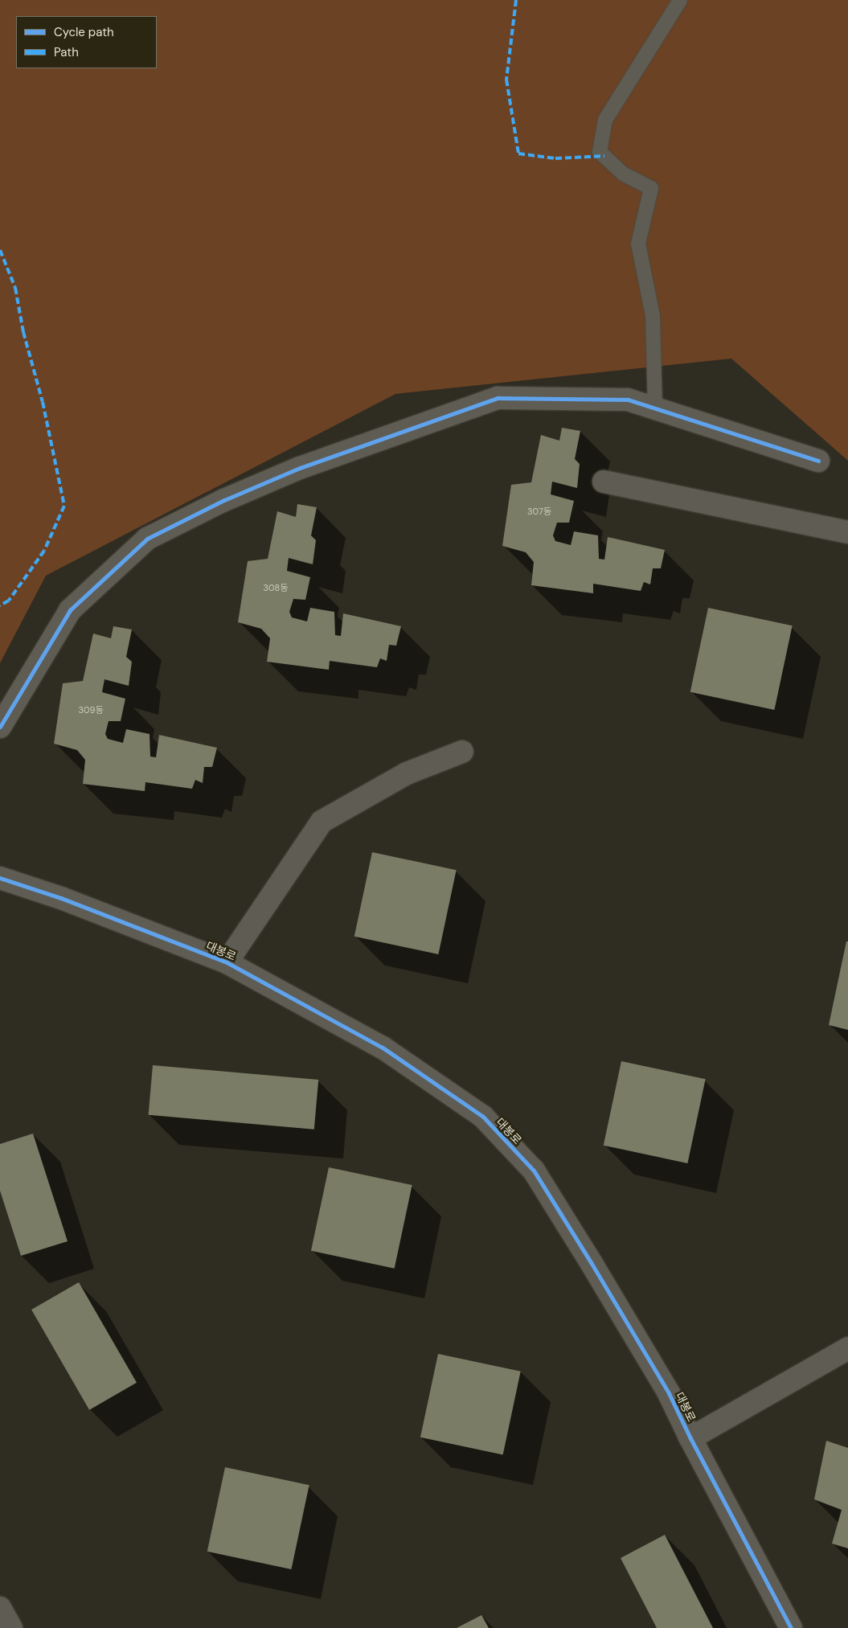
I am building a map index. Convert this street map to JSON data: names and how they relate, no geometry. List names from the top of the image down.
{
  "streets": {
    "street": ["대봉로"]
  },
  "house_numbers": ["307동", "308동", "309동"],
  "legend": ["Cycle path", "Path"]
}
